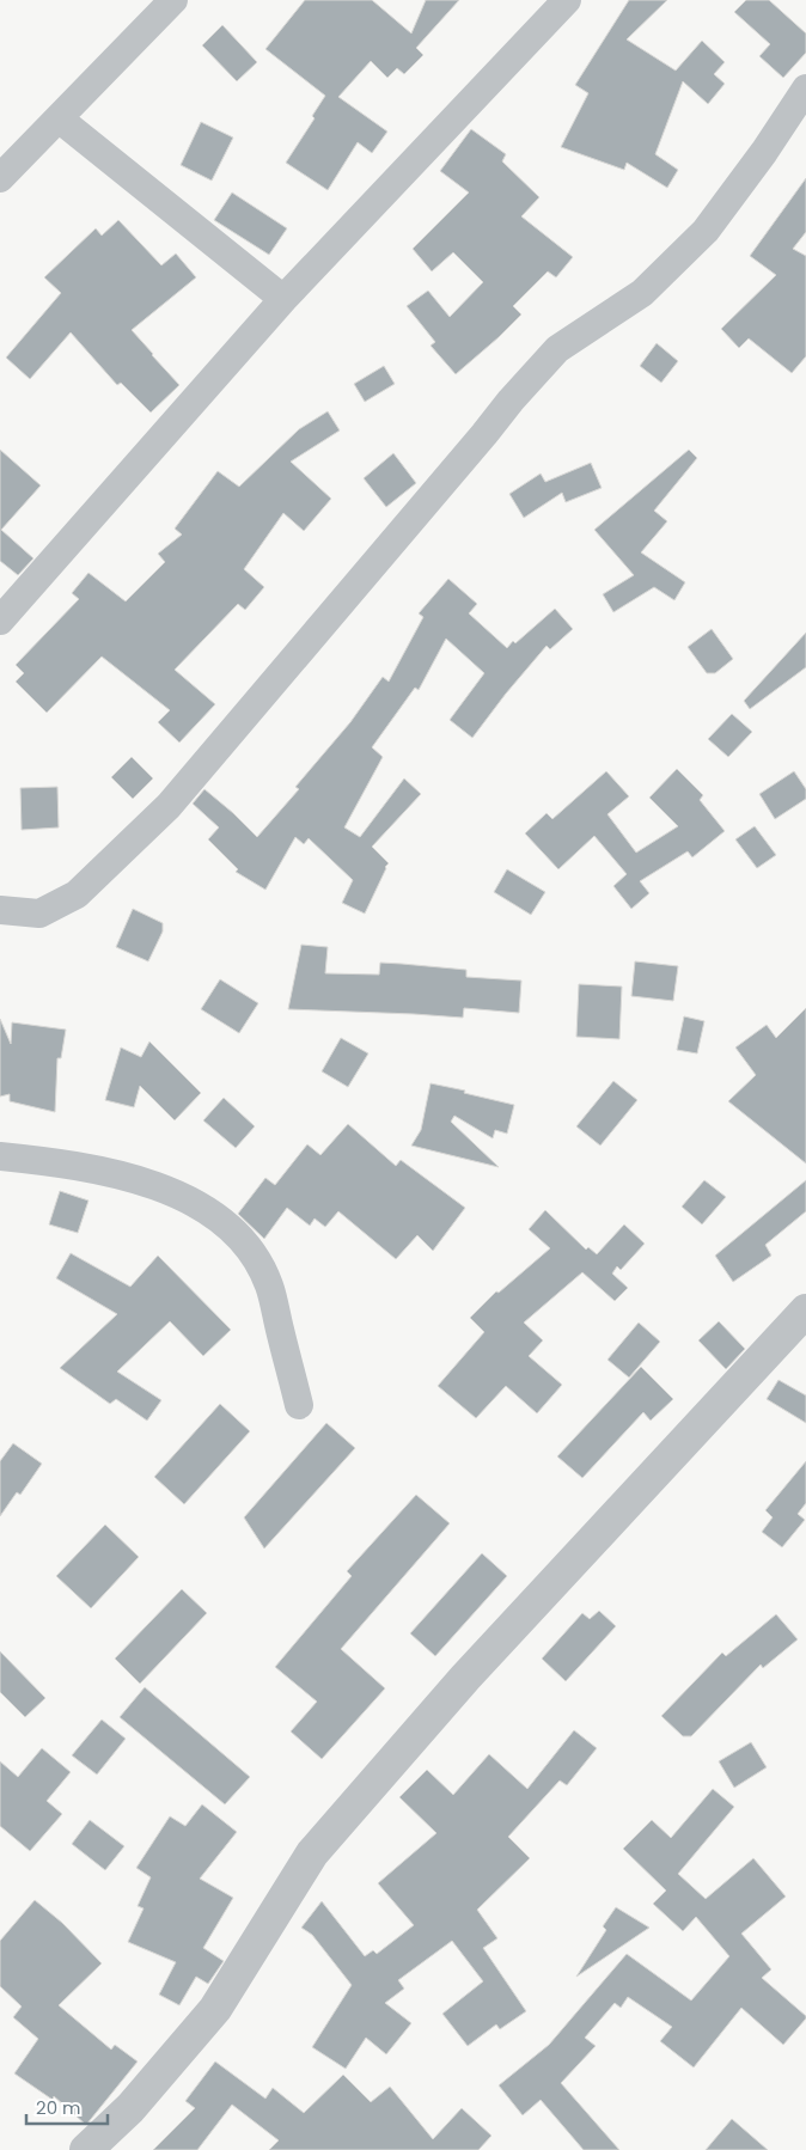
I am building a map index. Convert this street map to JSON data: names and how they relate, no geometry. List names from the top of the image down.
{
  "scale_bar": "20 m"
}
